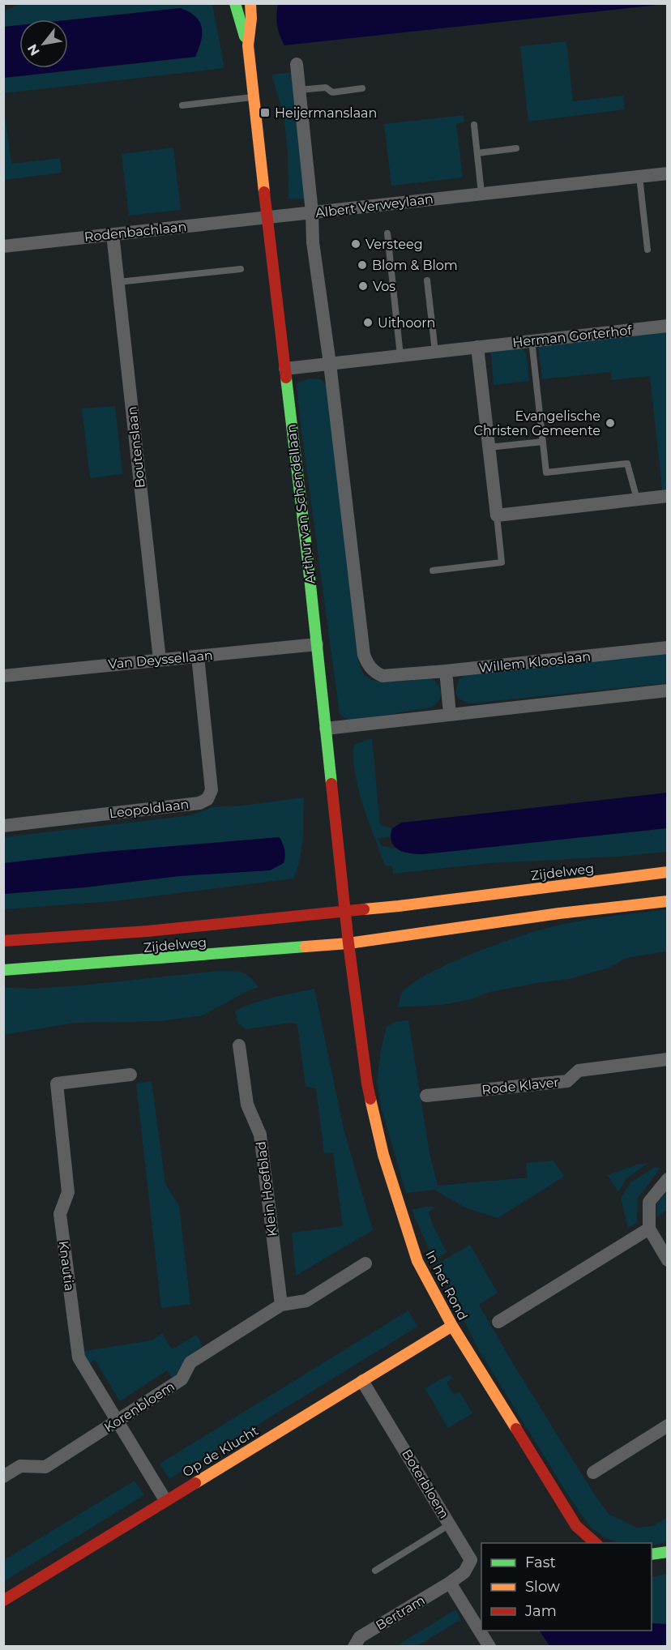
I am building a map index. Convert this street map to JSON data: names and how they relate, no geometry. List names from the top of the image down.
{
  "streets": {
    "street": [
      "Albert Verweylaan",
      "Rodenbachlaan",
      "Herman Gorterhof",
      "Boutenslaan",
      "Arthur van Schendellaan",
      "Van Deyssellaan",
      "Willem Klooslaan",
      "Leopoldlaan",
      "Zijdelweg",
      "Rode Klaver",
      "Klein Hoefblad",
      "Knautia",
      "In het Rond",
      "Korenbloem",
      "Op de Klucht",
      "Boterbloem",
      "Bertram"
    ]
  },
  "crossings": [
    ["Albert Verweylaan", "Rodenbachlaan"],
    ["Albert Verweylaan", "Arthur van Schendellaan"],
    ["Rodenbachlaan", "Boutenslaan"],
    ["Rodenbachlaan", "Arthur van Schendellaan"],
    ["Herman Gorterhof", "Arthur van Schendellaan"],
    ["Boutenslaan", "Van Deyssellaan"],
    ["Arthur van Schendellaan", "Van Deyssellaan"],
    ["Arthur van Schendellaan", "Zijdelweg"],
    ["Van Deyssellaan", "Leopoldlaan"],
    ["Zijdelweg", "In het Rond"],
    ["Klein Hoefblad", "Korenbloem"],
    ["Knautia", "Korenbloem"],
    ["Knautia", "Op de Klucht"],
    ["In het Rond", "Op de Klucht"],
    ["Op de Klucht", "Boterbloem"],
    ["Boterbloem", "Bertram"]
  ],
  "places": {
    "transit": ["Heijermanslaan"],
    "other": [
      "Versteeg",
      "Blom & Blom",
      "Vos",
      "Uithoorn",
      "Evangelische Christen Gemeente"
    ]
  },
  "legend": ["Fast", "Slow", "Jam"],
  "north": "bottom left"
}
